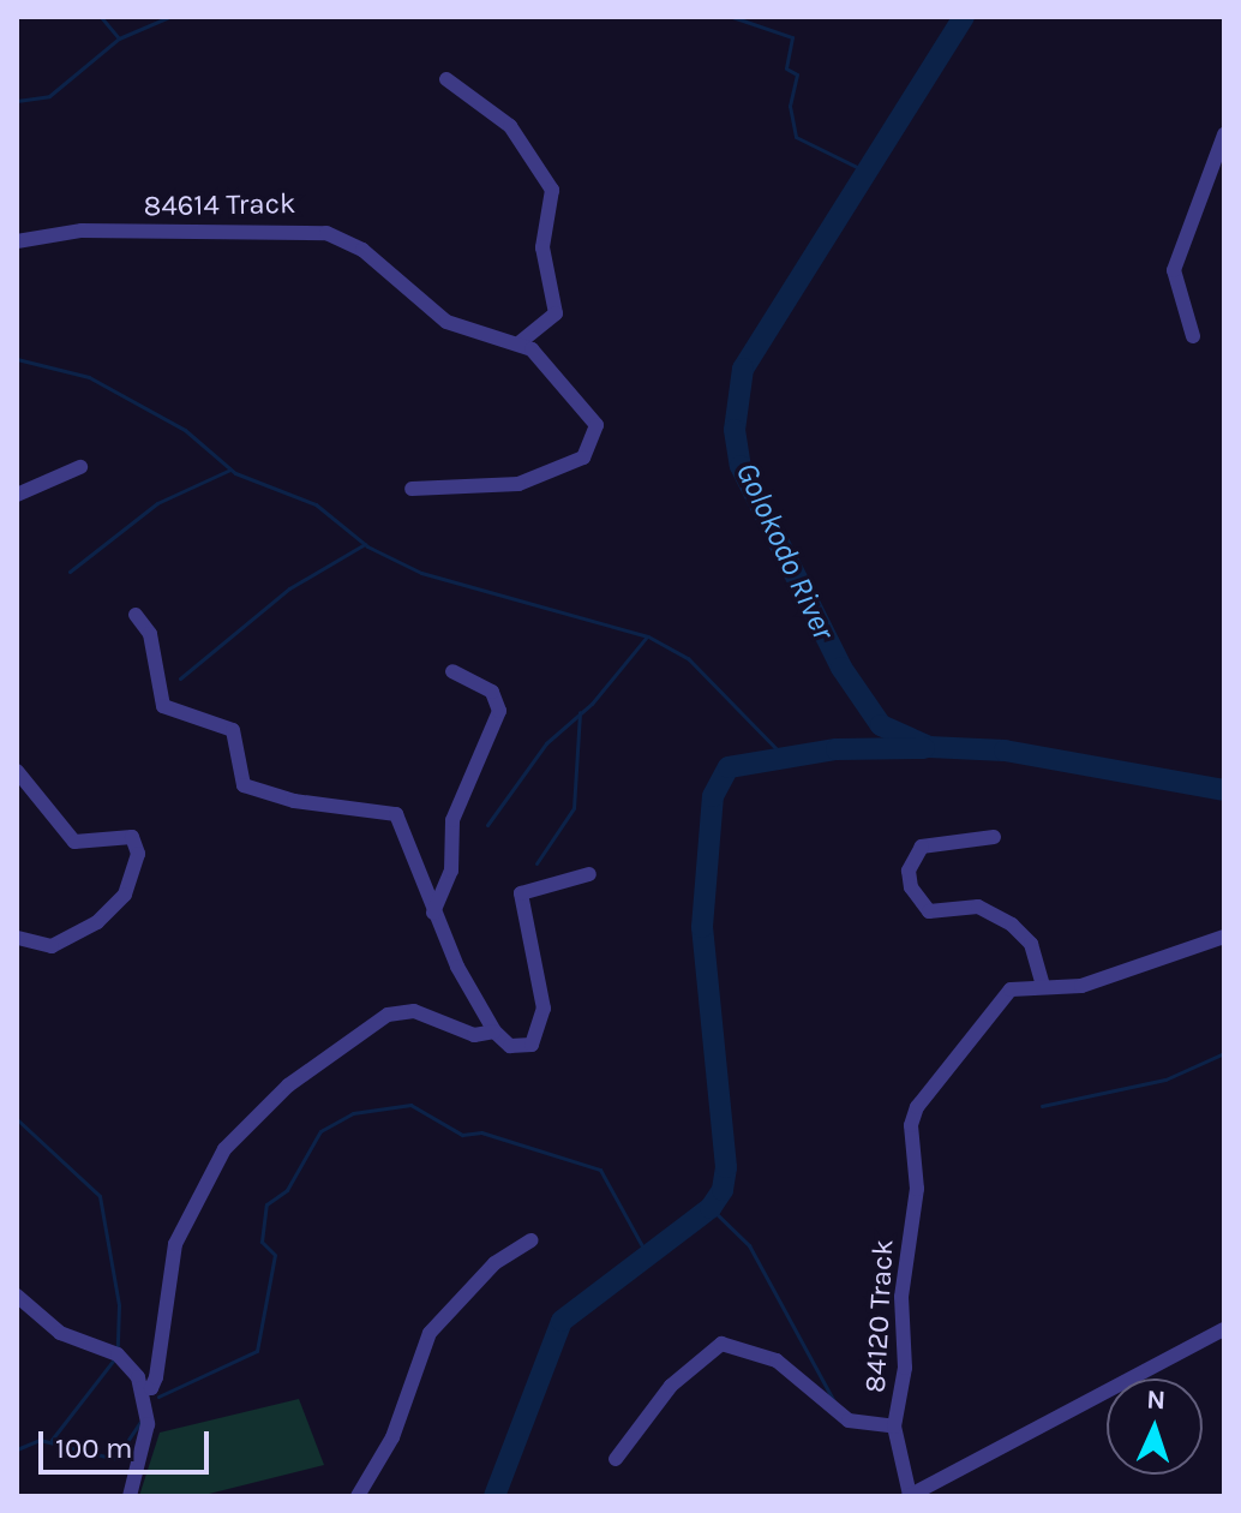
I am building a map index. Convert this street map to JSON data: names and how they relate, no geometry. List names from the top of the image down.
{
  "streets": {
    "street": ["84614 Track", "84120 Track"]
  },
  "water": ["Golokodo River"],
  "scale_bar": "100 m",
  "north": "top"
}
